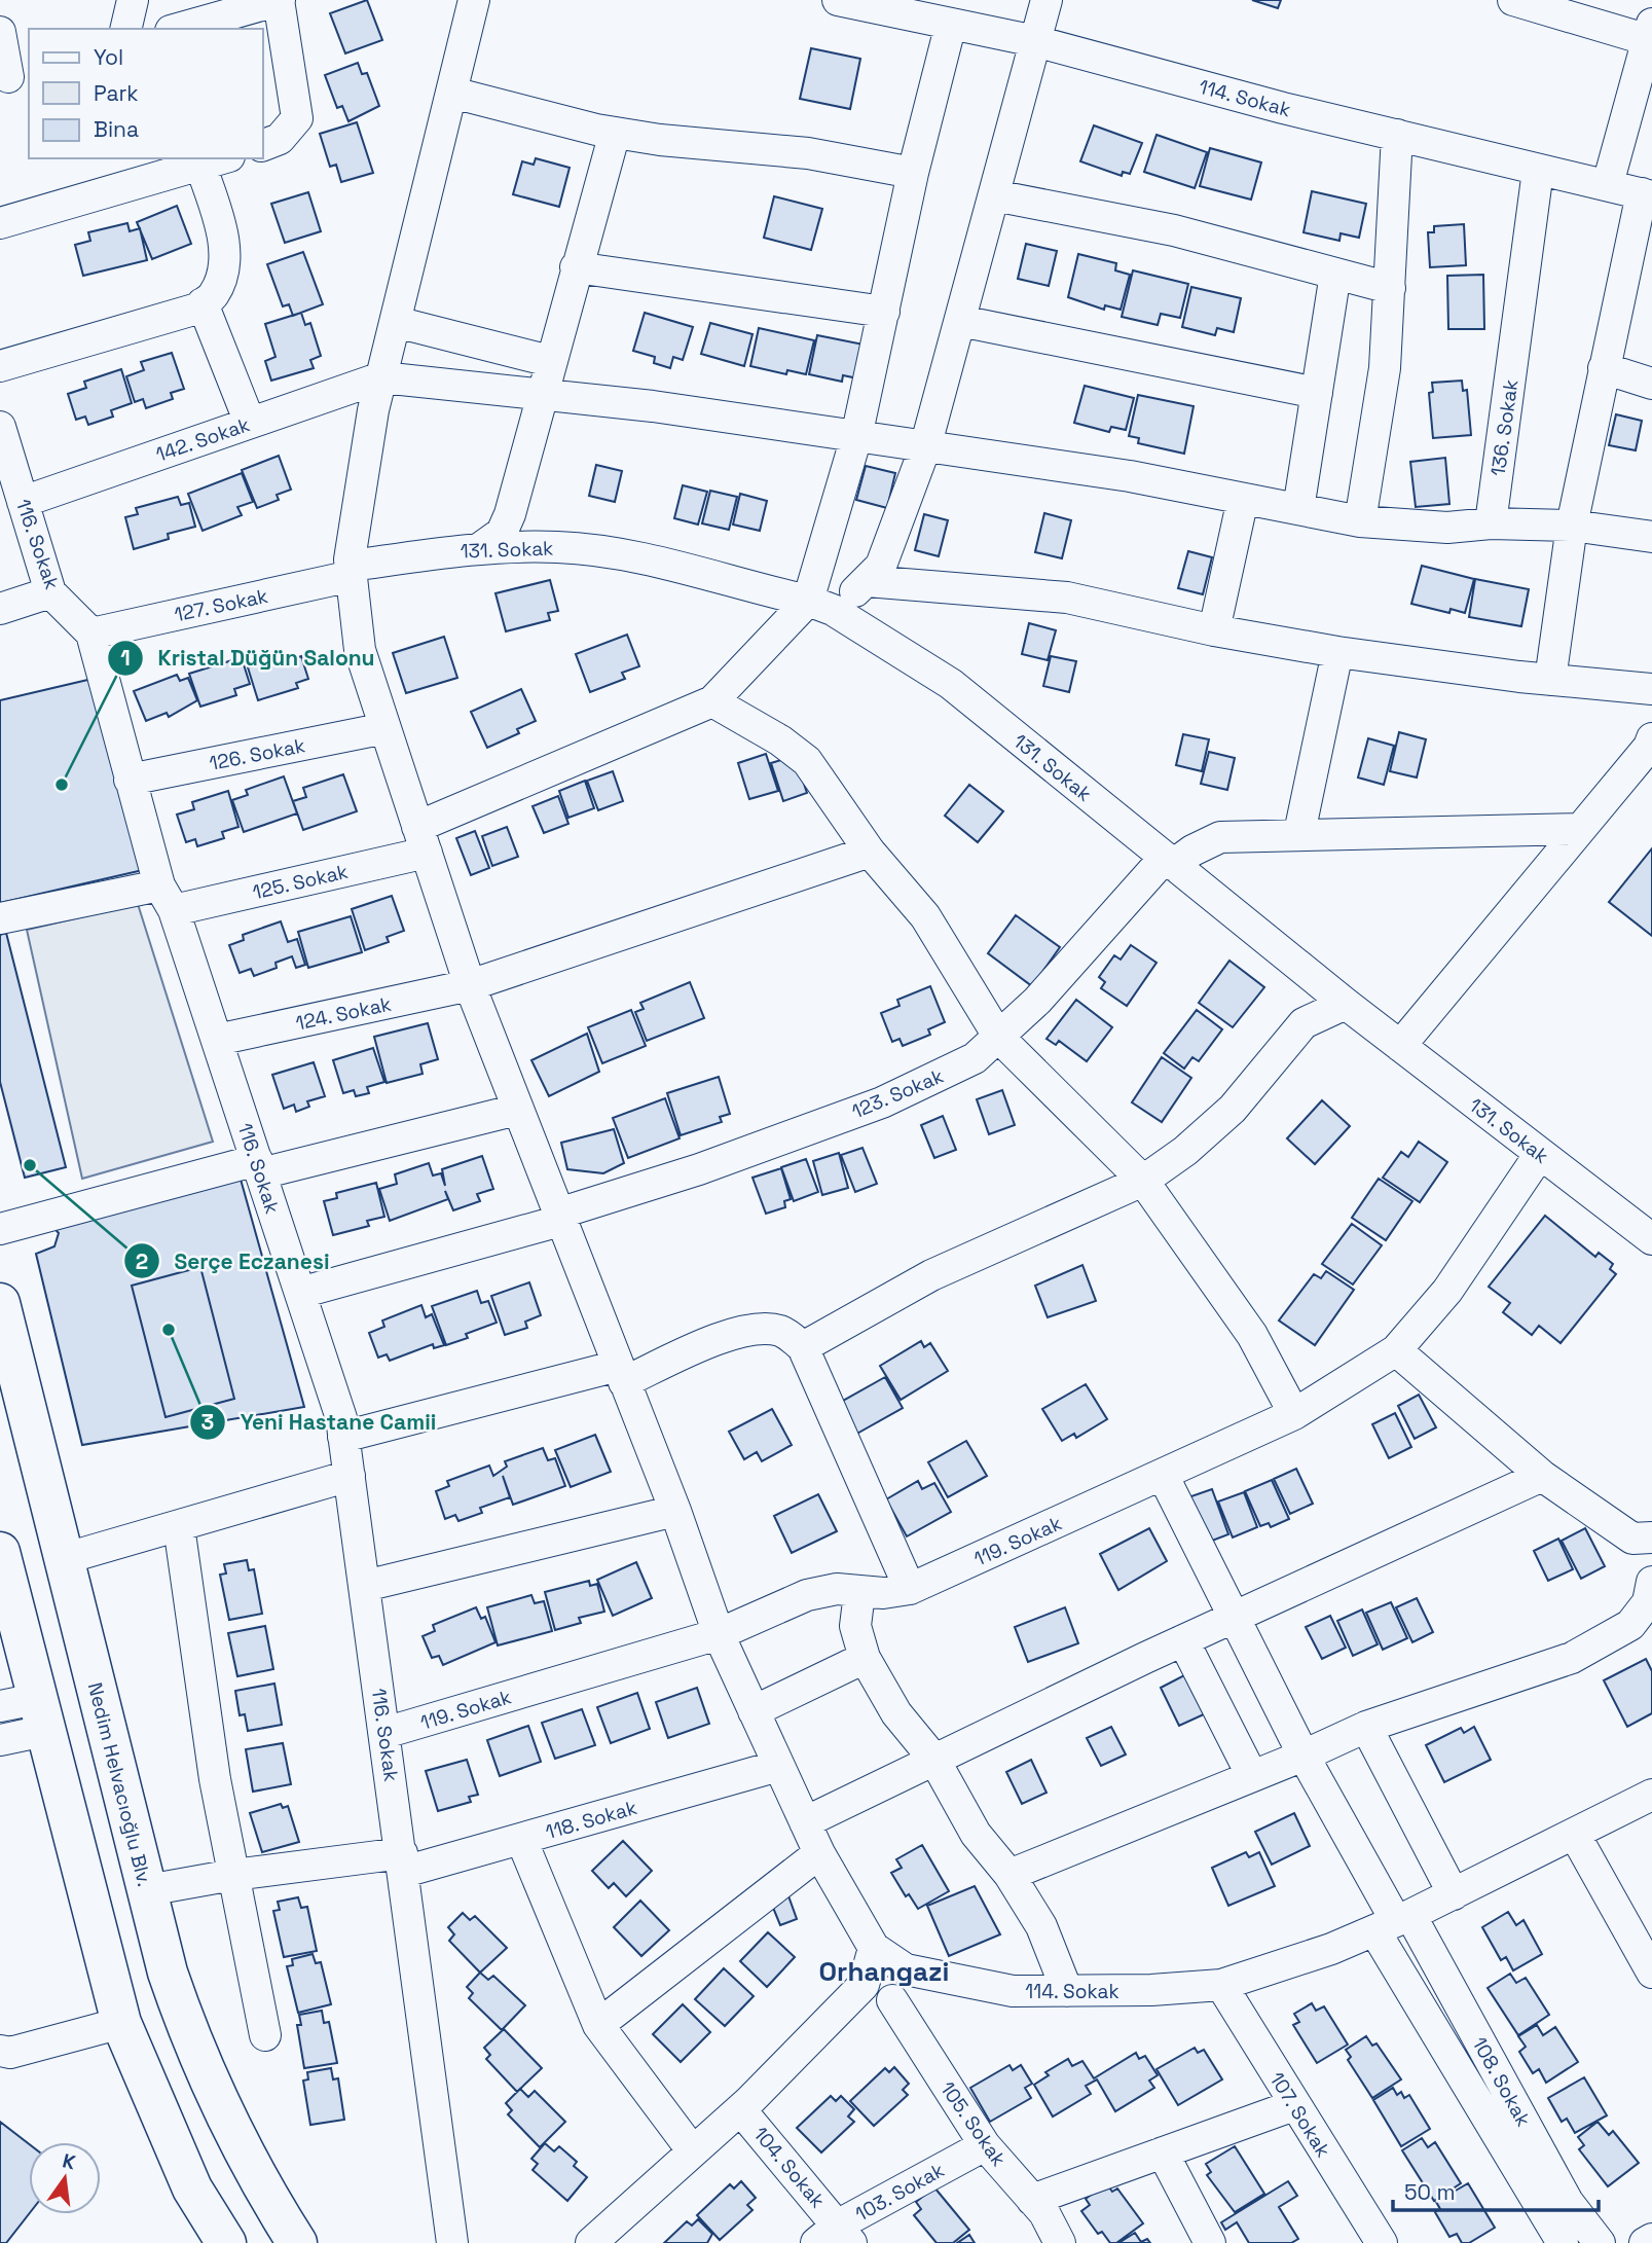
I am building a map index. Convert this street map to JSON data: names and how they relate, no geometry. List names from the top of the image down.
{
  "streets": {
    "main road": ["Nedim Helvacıoğlu Blv."],
    "street": [
      "114. Sokak",
      "136. Sokak",
      "142. Sokak",
      "116. Sokak",
      "131. Sokak",
      "127. Sokak",
      "126. Sokak",
      "125. Sokak",
      "124. Sokak",
      "123. Sokak",
      "119. Sokak",
      "118. Sokak",
      "108. Sokak",
      "107. Sokak",
      "105. Sokak",
      "104. Sokak",
      "103. Sokak"
    ]
  },
  "crossings": [
    ["114. Sokak", "136. Sokak"],
    ["114. Sokak", "108. Sokak"],
    ["114. Sokak", "107. Sokak"],
    ["142. Sokak", "116. Sokak"],
    ["116. Sokak", "127. Sokak"],
    ["116. Sokak", "126. Sokak"],
    ["116. Sokak", "125. Sokak"],
    ["116. Sokak", "124. Sokak"],
    ["116. Sokak", "123. Sokak"],
    ["116. Sokak", "119. Sokak"],
    ["116. Sokak", "118. Sokak"],
    ["131. Sokak", "127. Sokak"],
    ["131. Sokak", "123. Sokak"],
    ["131. Sokak", "119. Sokak"],
    ["Nedim Helvacıoğlu Blv.", "118. Sokak"],
    ["105. Sokak", "103. Sokak"],
    ["104. Sokak", "103. Sokak"]
  ],
  "districts": ["Orhangazi"],
  "places": ["Kristal Düğün Salonu", "Serçe Eczanesi", "Yeni Hastane Camii"],
  "legend": ["Yol", "Park", "Bina"],
  "scale_bar": "50 m",
  "north": "top"
}
